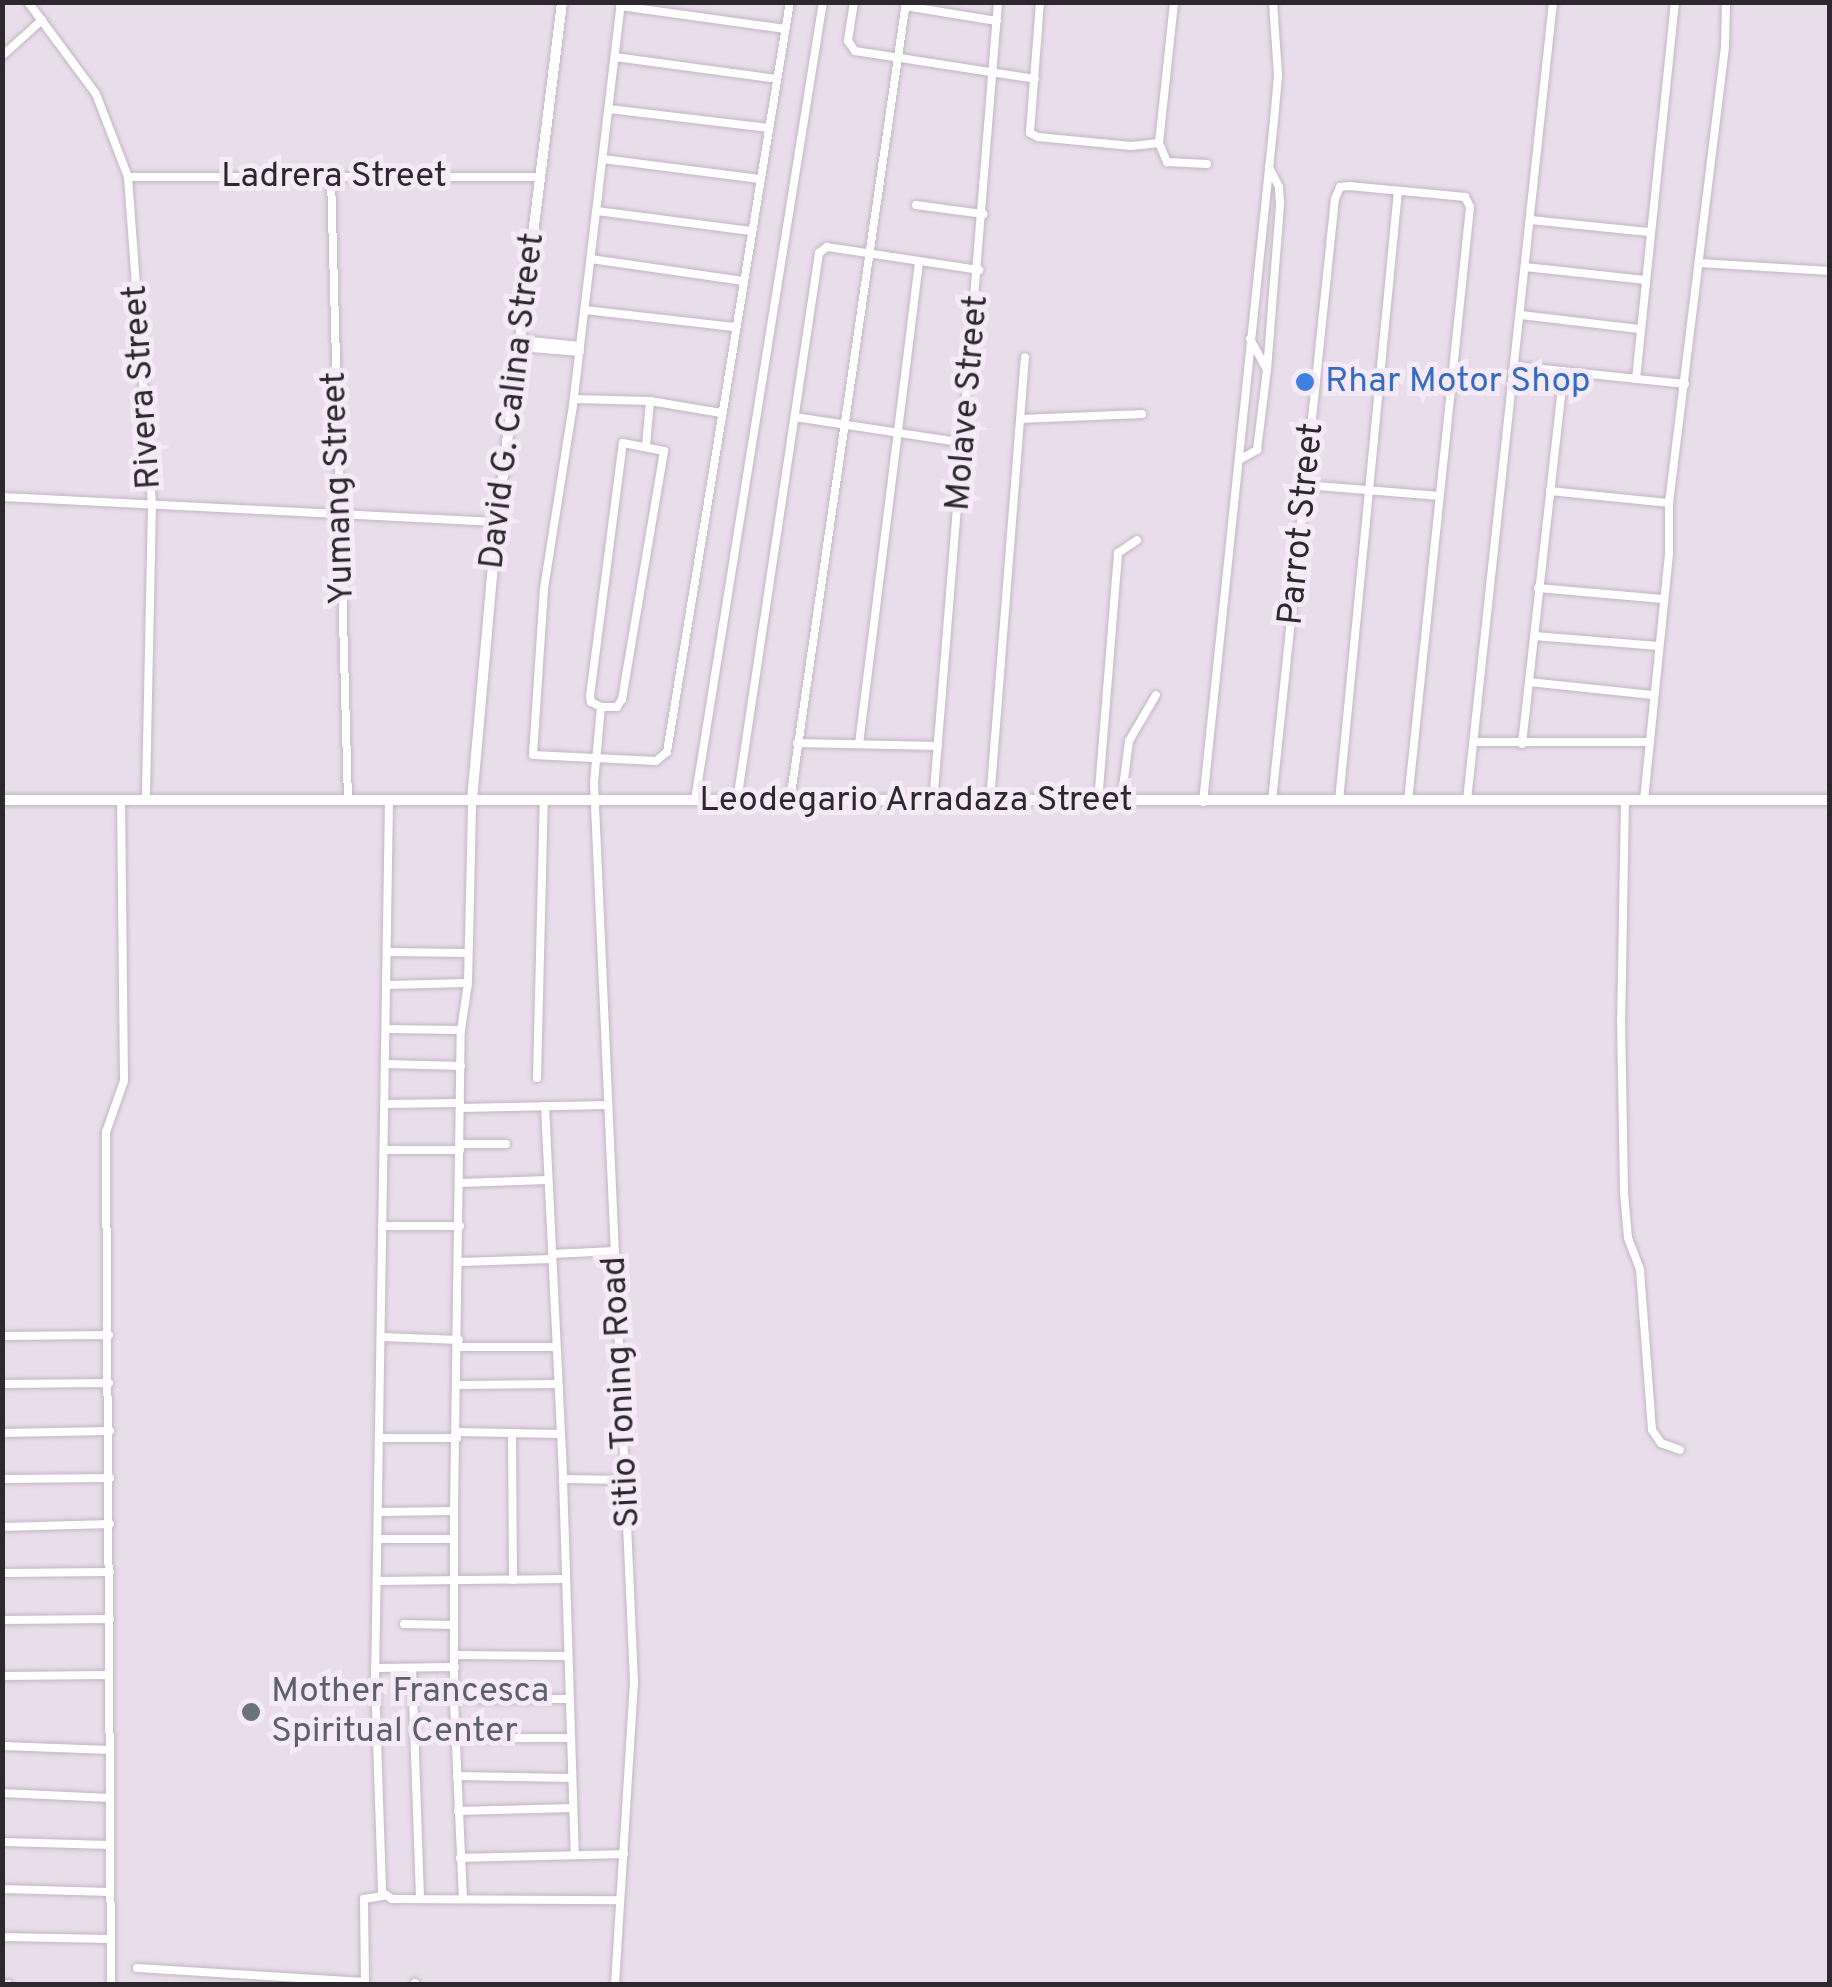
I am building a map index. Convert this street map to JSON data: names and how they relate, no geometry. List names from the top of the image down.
{
  "streets": {
    "street": [
      "Ladrera Street",
      "Rivera Street",
      "David G. Calina Street",
      "Molave Street",
      "Yumang Street",
      "Parrot Street",
      "Leodegario Arradaza Street",
      "Sitio Toning Road"
    ]
  },
  "crossings": [
    ["Ladrera Street", "Rivera Street"],
    ["Ladrera Street", "David G. Calina Street"],
    ["Ladrera Street", "Yumang Street"],
    ["Rivera Street", "Leodegario Arradaza Street"],
    ["David G. Calina Street", "Leodegario Arradaza Street"],
    ["Molave Street", "Leodegario Arradaza Street"],
    ["Yumang Street", "Leodegario Arradaza Street"],
    ["Parrot Street", "Leodegario Arradaza Street"],
    ["Leodegario Arradaza Street", "Sitio Toning Road"]
  ],
  "places": ["Rhar Motor Shop", "Mother Francesca Spiritual Center"]
}
